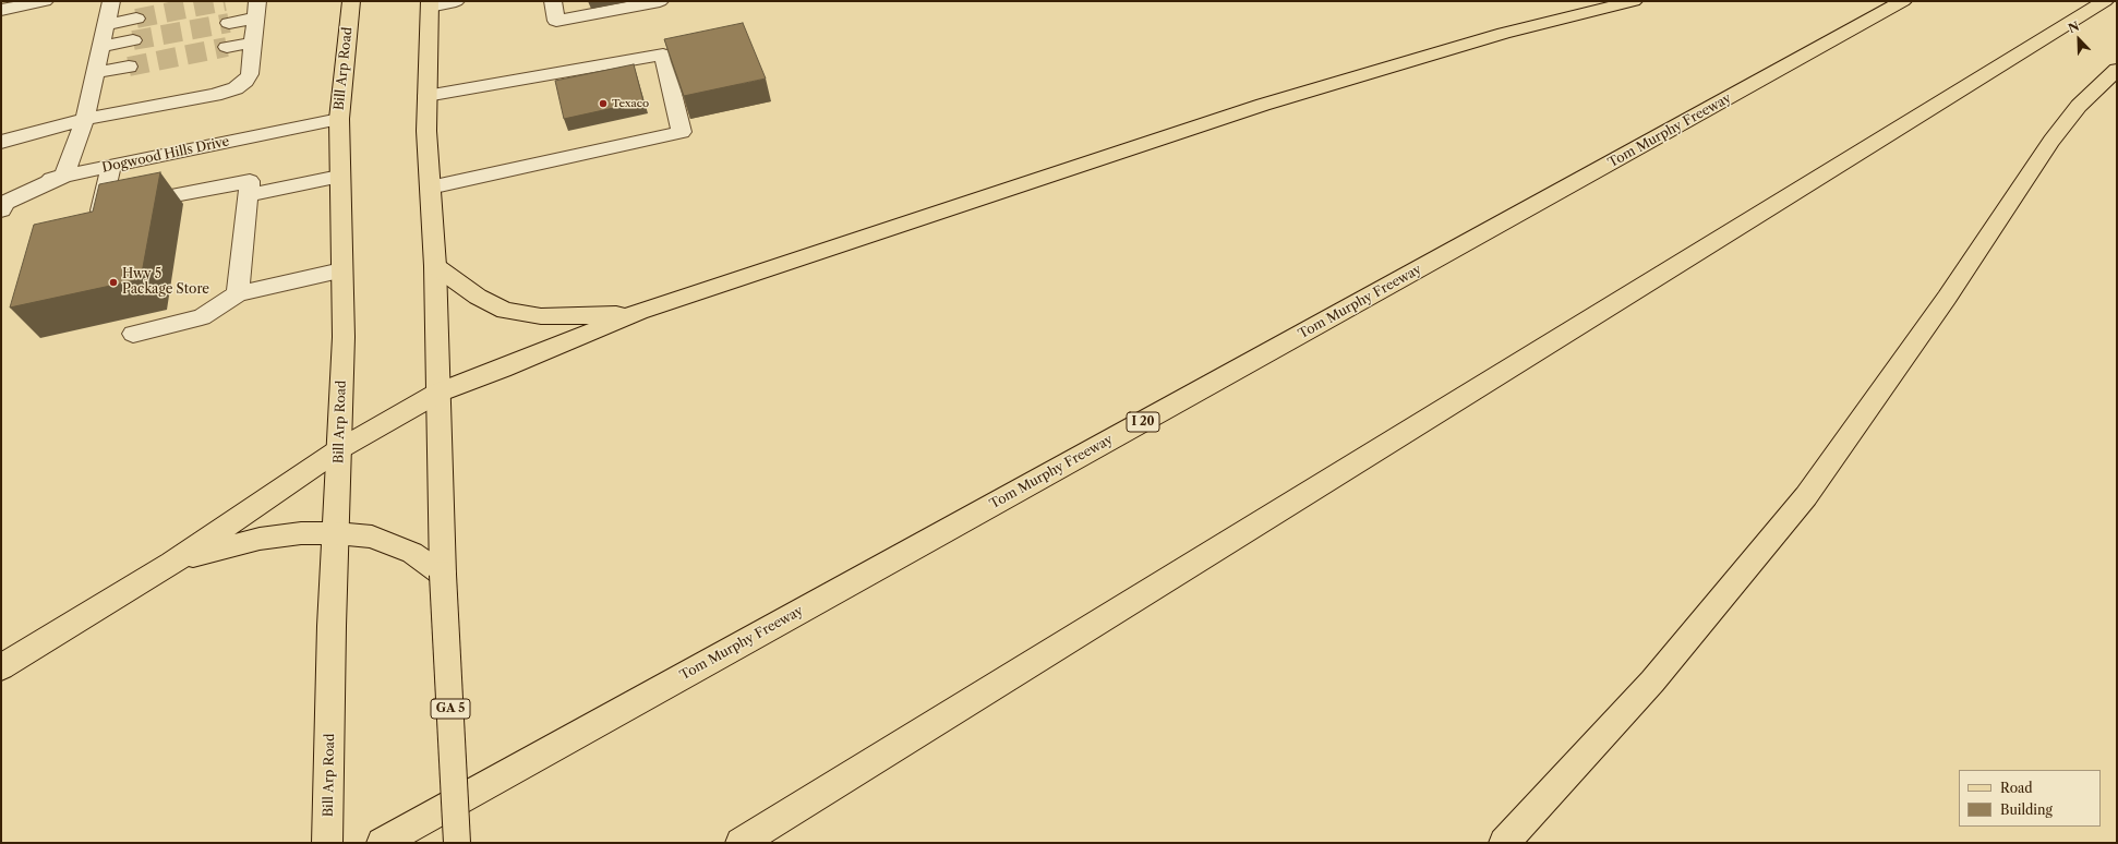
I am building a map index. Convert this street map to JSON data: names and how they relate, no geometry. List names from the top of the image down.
{
  "streets": {
    "main road": [
      "Bill Arp Road",
      "Tom Murphy Freeway",
      "I 20",
      "GA 5"
    ],
    "street": ["Dogwood Hills Drive"]
  },
  "crossings": [
    ["Bill Arp Road", "Dogwood Hills Drive"]
  ],
  "places": ["Texaco", "Hwy 5 Package Store"],
  "legend": ["Road", "Building"],
  "north": "top left"
}
